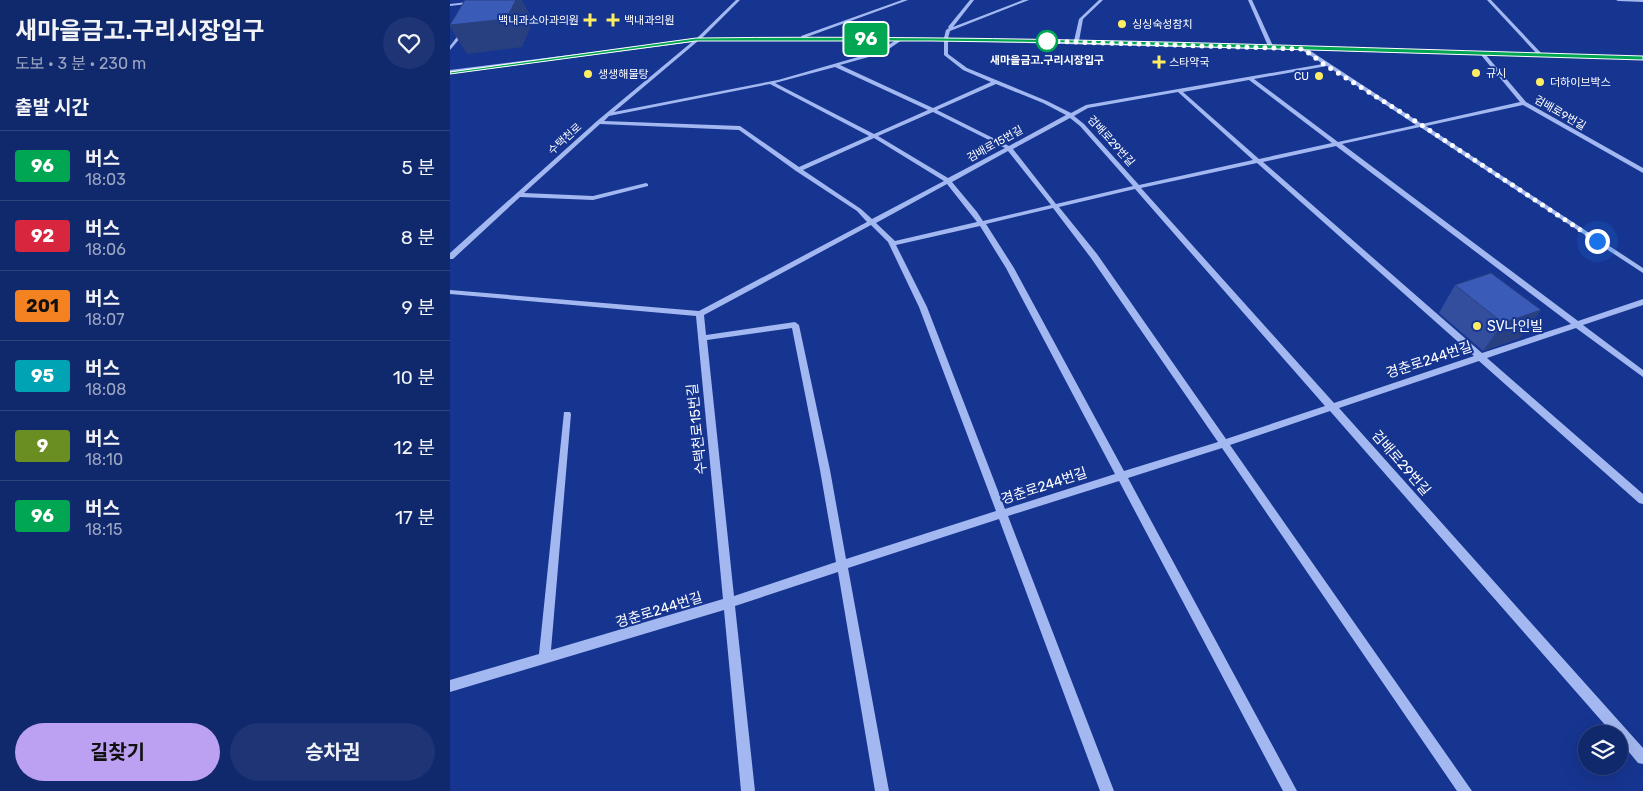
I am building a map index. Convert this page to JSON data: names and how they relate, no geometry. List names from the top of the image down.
{
  "streets": {
    "street": [
      "검배로9번길",
      "수택천로",
      "검배로29번길",
      "검배로15번길",
      "경춘로244번길",
      "수택천로15번길"
    ]
  },
  "crossings": [
    ["검배로9번길", "검배로29번길"],
    ["검배로29번길", "검배로15번길"],
    ["검배로29번길", "경춘로244번길"],
    ["검배로15번길", "수택천로15번길"],
    ["경춘로244번길", "수택천로15번길"]
  ],
  "places": {
    "health": ["백내과소아과의원", "백내과의원", "스타약국"],
    "other": [
      "싱싱숙성참치",
      "새마을금고.구리시장입구",
      "규시",
      "생생해물탕",
      "CU",
      "더하이브박스",
      "SV나인빌"
    ]
  },
  "lines": ["bus line 96"],
  "page": {
    "heading": [
      ["새마을금고.구리시장입구", "도보 · 3 분 · 230 m"],
      "출발 시간"
    ],
    "on_map": "96",
    "list": [
      {
        "mark": "96",
        "name": "버스",
        "note": "18:03",
        "value": "5 분"
      },
      {
        "mark": "92",
        "name": "버스",
        "note": "18:06",
        "value": "8 분"
      },
      {
        "mark": "201",
        "name": "버스",
        "note": "18:07",
        "value": "9 분"
      },
      {
        "mark": "95",
        "name": "버스",
        "note": "18:08",
        "value": "10 분"
      },
      {
        "mark": "9",
        "name": "버스",
        "note": "18:10",
        "value": "12 분"
      },
      {
        "mark": "96",
        "name": "버스",
        "note": "18:15",
        "value": "17 분"
      }
    ],
    "buttons": ["길찾기", "승차권"]
  }
}
